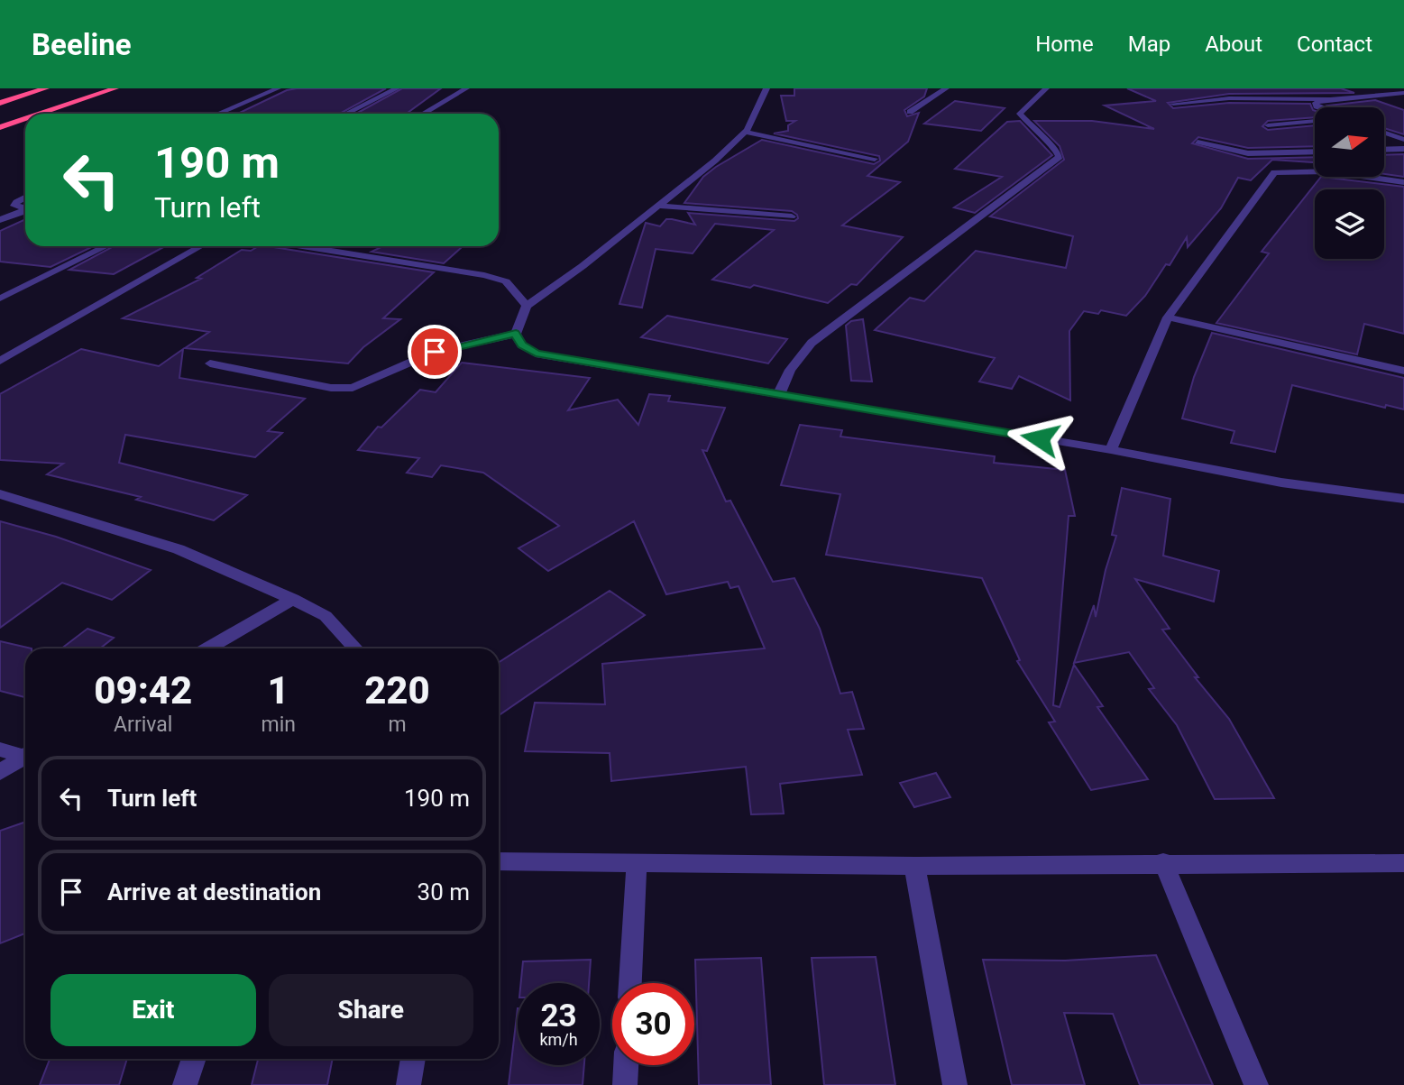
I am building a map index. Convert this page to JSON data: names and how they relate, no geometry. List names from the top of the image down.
{
  "north": "right",
  "page": {
    "header": "Beeline",
    "nav": [
      "Home",
      "Map",
      "About",
      "Contact"
    ],
    "turn": ["190 m", "Turn left"],
    "eta": [
      "09:42",
      "Arrival",
      "1",
      "min",
      "220",
      "m"
    ],
    "list": [
      {
        "name": "Turn left",
        "value": "190 m"
      },
      {
        "name": "Arrive at destination",
        "value": "30 m"
      }
    ],
    "buttons": ["Exit", "Share"],
    "speed": "23 km/h",
    "limit": "30"
  }
}
